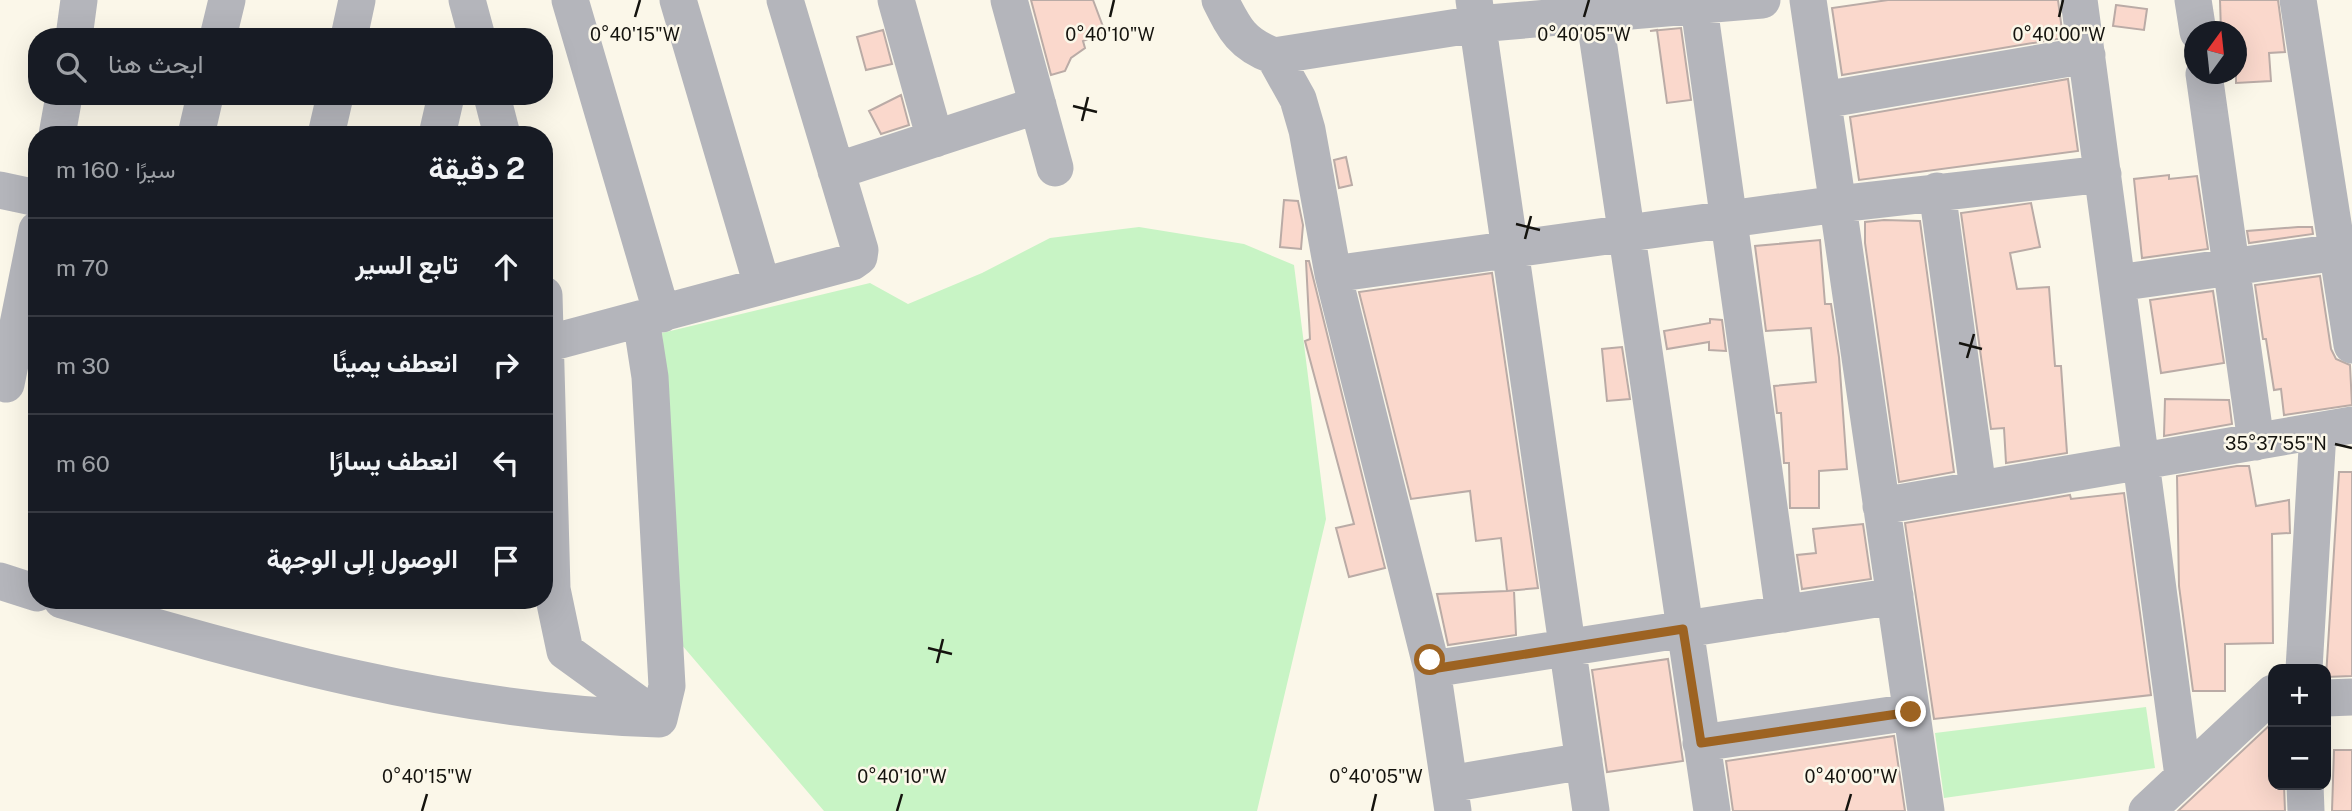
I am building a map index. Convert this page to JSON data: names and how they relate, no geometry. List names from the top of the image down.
{
  "north": "top",
  "page": {
    "search": "ابحث هنا",
    "heading": ["2 دقيقة", "سيرًا · 160 m"],
    "list": [
      ["تابع السير", "70 m"],
      ["انعطف يمينًا", "30 m"],
      ["انعطف يسارًا", "60 m"],
      "الوصول إلى الوجهة"
    ],
    "map_buttons": ["+", "−"]
  },
  "coordinates": [
    "0°40'15\"W",
    "0°40'10\"W",
    "0°40'05\"W",
    "0°40'00\"W",
    "35°37'55\"N"
  ]
}
